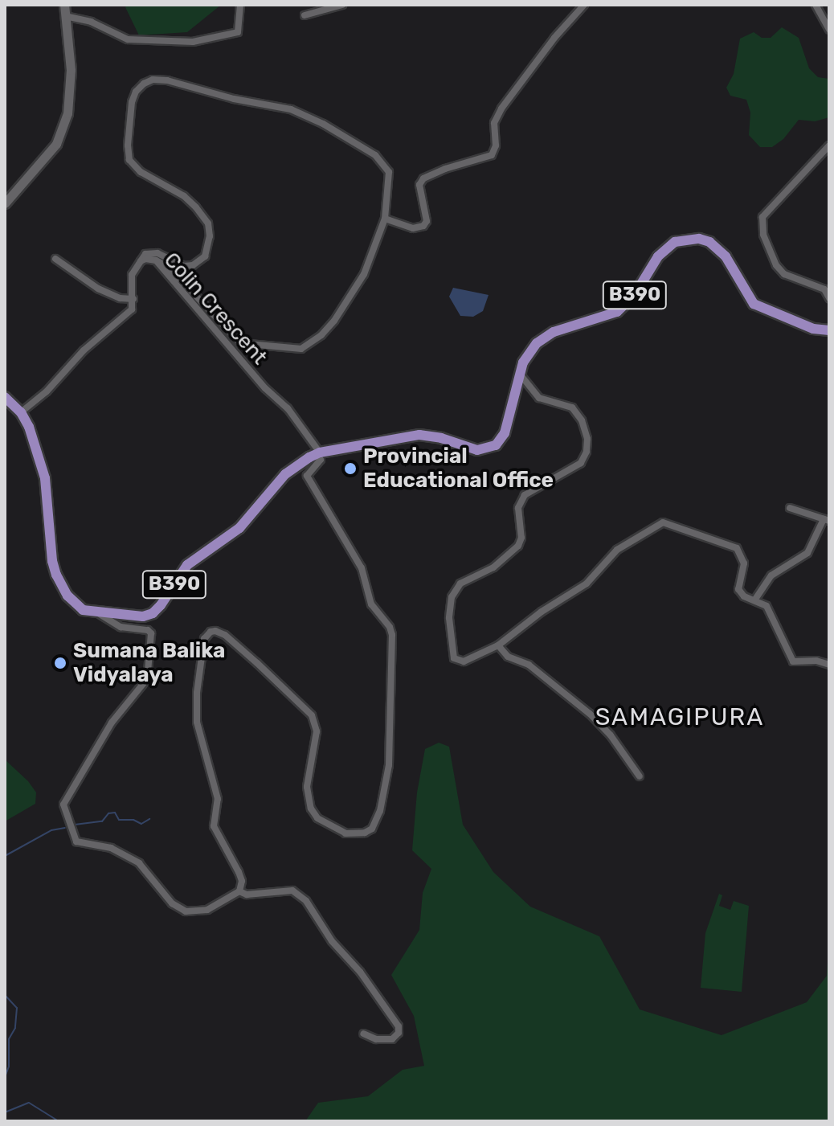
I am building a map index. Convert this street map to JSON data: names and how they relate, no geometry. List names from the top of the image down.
{
  "streets": {
    "main road": ["B390"],
    "street": ["Colin Crescent"]
  },
  "crossings": [
    ["B390", "Colin Crescent"]
  ],
  "districts": ["SAMAGIPURA"],
  "places": ["Provincial Educational Office", "Sumana Balika Vidyalaya"]
}
